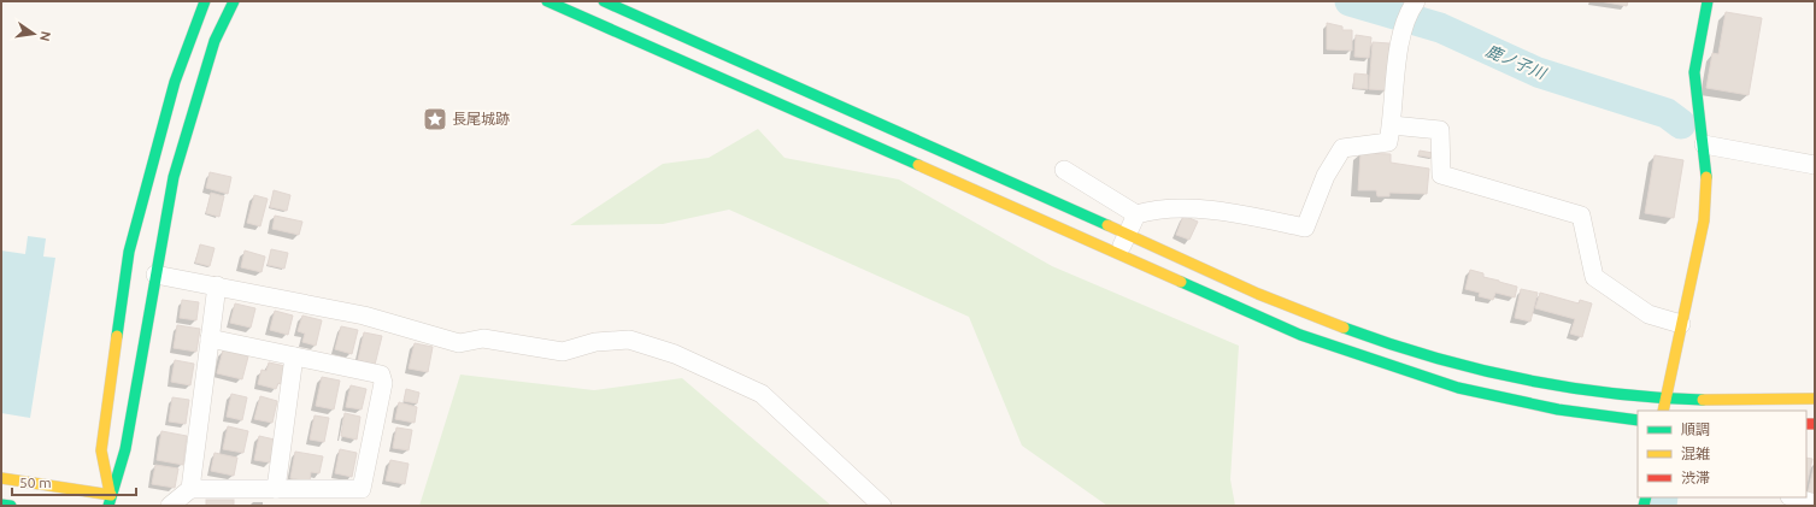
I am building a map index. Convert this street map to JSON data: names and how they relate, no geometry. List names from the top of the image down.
{
  "water": ["鹿ノ子川"],
  "places": {
    "place": ["長尾城跡"]
  },
  "legend": ["順調", "混雑", "渋滞"],
  "scale_bar": "50 m",
  "north": "right"
}
